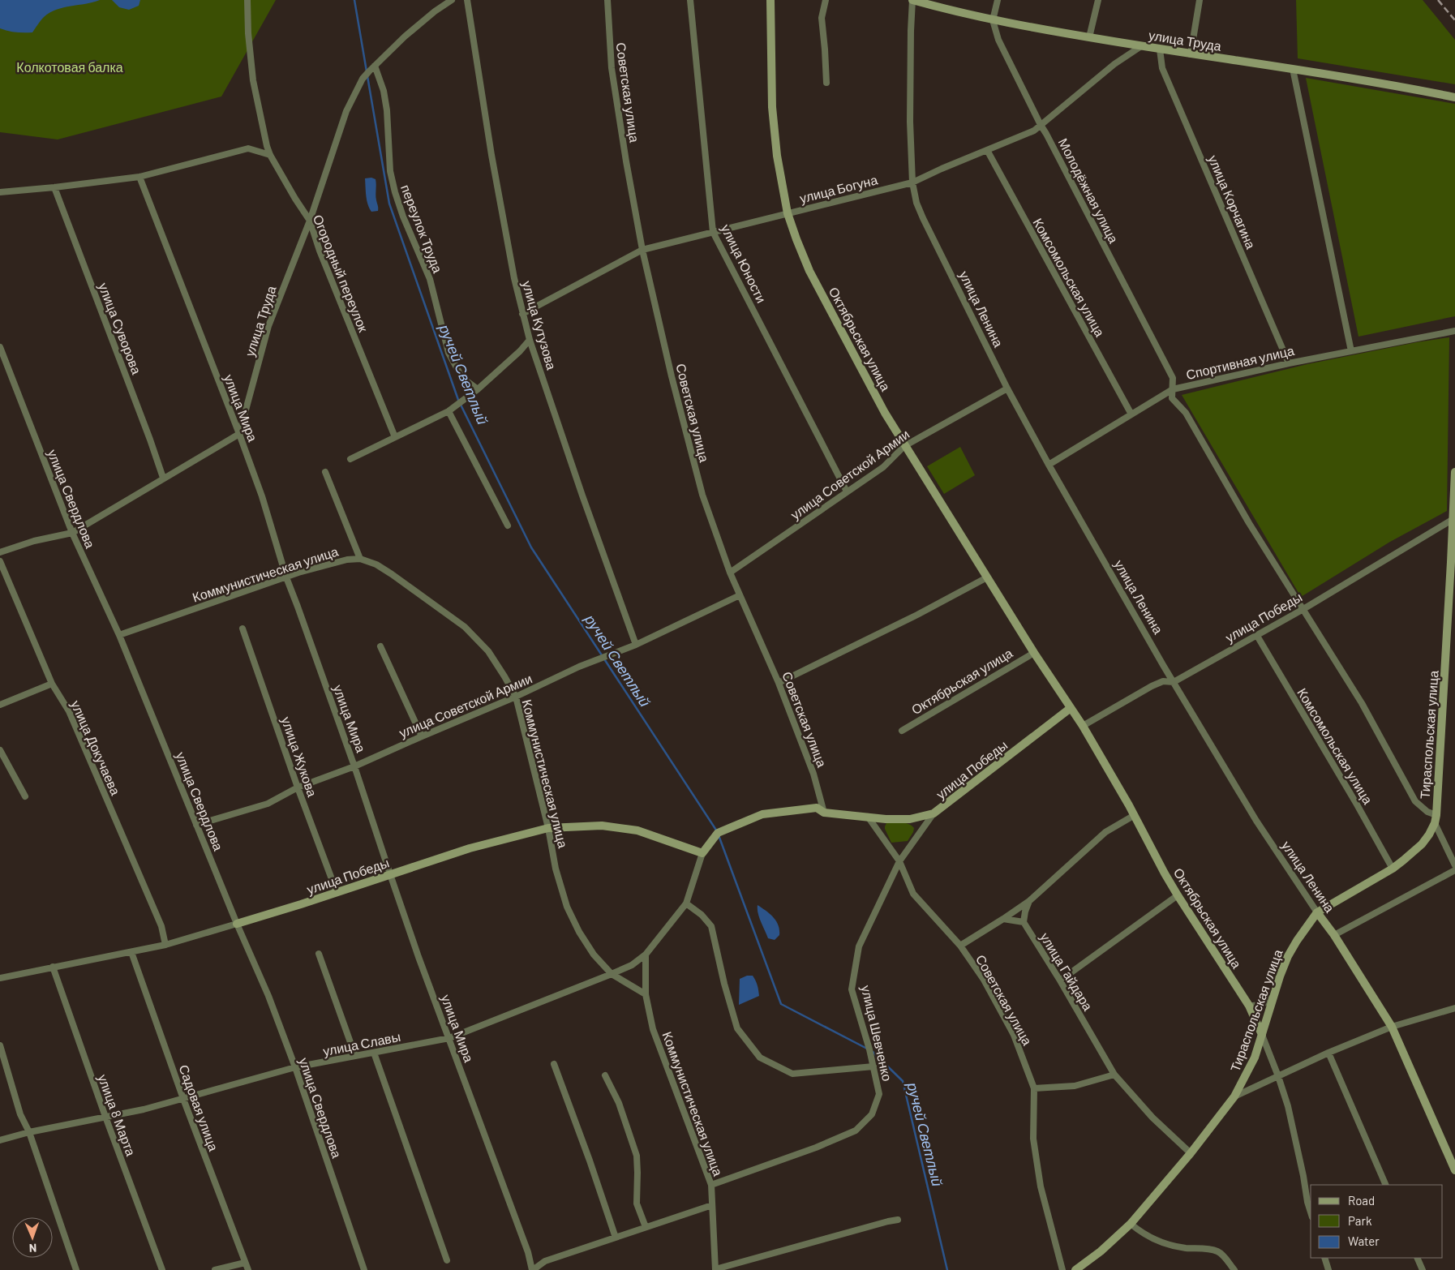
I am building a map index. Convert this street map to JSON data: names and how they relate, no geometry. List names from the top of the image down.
{
  "streets": {
    "street": [
      "улица Труда",
      "Советская улица",
      "улица Богуна",
      "Молодёжная улица",
      "улица Корчагина",
      "переулок Труда",
      "улица Юности",
      "Огородный переулок",
      "Комсомольская улица",
      "улица Ленина",
      "улица Кутузова",
      "улица Суворова",
      "Октябрьская улица",
      "Спортивная улица",
      "улица Мира",
      "улица Советской Армии",
      "улица Свердлова",
      "Коммунистическая улица",
      "улица Победы",
      "Тираспольская улица",
      "улица Докучаева",
      "улица Жукова",
      "улица Гайдара",
      "улица Шевченко",
      "улица Славы",
      "Садовая улица",
      "улица 8 Марта"
    ]
  },
  "crossings": [
    ["улица Труда", "улица Богуна"],
    ["улица Труда", "Молодёжная улица"],
    ["улица Труда", "улица Корчагина"],
    ["улица Труда", "переулок Труда"],
    ["улица Труда", "Огородный переулок"],
    ["улица Труда", "улица Ленина"],
    ["улица Труда", "улица Мира"],
    ["Советская улица", "улица Богуна"],
    ["Советская улица", "улица Советской Армии"],
    ["Советская улица", "улица Победы"],
    ["Советская улица", "улица Шевченко"],
    ["улица Богуна", "Молодёжная улица"],
    ["улица Богуна", "улица Юности"],
    ["улица Богуна", "Комсомольская улица"],
    ["улица Богуна", "улица Ленина"],
    ["улица Богуна", "улица Кутузова"],
    ["улица Богуна", "Октябрьская улица"],
    ["Молодёжная улица", "Спортивная улица"],
    ["Молодёжная улица", "улица Победы"],
    ["улица Корчагина", "Спортивная улица"],
    ["улица Юности", "улица Советской Армии"],
    ["Комсомольская улица", "Спортивная улица"],
    ["Комсомольская улица", "улица Победы"],
    ["Комсомольская улица", "Тираспольская улица"],
    ["улица Ленина", "Спортивная улица"],
    ["улица Ленина", "улица Советской Армии"],
    ["улица Ленина", "улица Победы"],
    ["улица Ленина", "Тираспольская улица"],
    ["улица Кутузова", "улица Советской Армии"],
    ["Октябрьская улица", "улица Советской Армии"],
    ["Октябрьская улица", "улица Победы"],
    ["Октябрьская улица", "Тираспольская улица"],
    ["улица Мира", "улица Советской Армии"],
    ["улица Мира", "Коммунистическая улица"],
    ["улица Мира", "улица Победы"],
    ["улица Мира", "улица Славы"],
    ["улица Советской Армии", "улица Свердлова"],
    ["улица Советской Армии", "Коммунистическая улица"],
    ["улица Советской Армии", "улица Жукова"],
    ["улица Свердлова", "Коммунистическая улица"],
    ["улица Свердлова", "улица Победы"],
    ["улица Свердлова", "улица Славы"],
    ["Коммунистическая улица", "улица Победы"],
    ["Коммунистическая улица", "улица Шевченко"],
    ["Коммунистическая улица", "улица Славы"],
    ["улица Победы", "Тираспольская улица"],
    ["улица Победы", "улица Докучаева"],
    ["улица Победы", "улица Жукова"],
    ["улица Победы", "улица Шевченко"],
    ["улица Победы", "Садовая улица"],
    ["улица Победы", "улица 8 Марта"],
    ["Тираспольская улица", "улица Гайдара"],
    ["улица Славы", "Садовая улица"],
    ["улица Славы", "улица 8 Марта"]
  ],
  "water": ["ручей Светлый"],
  "parks": ["Колкотовая балка"],
  "legend": ["Road", "Park", "Water"],
  "north": "bottom"
}
